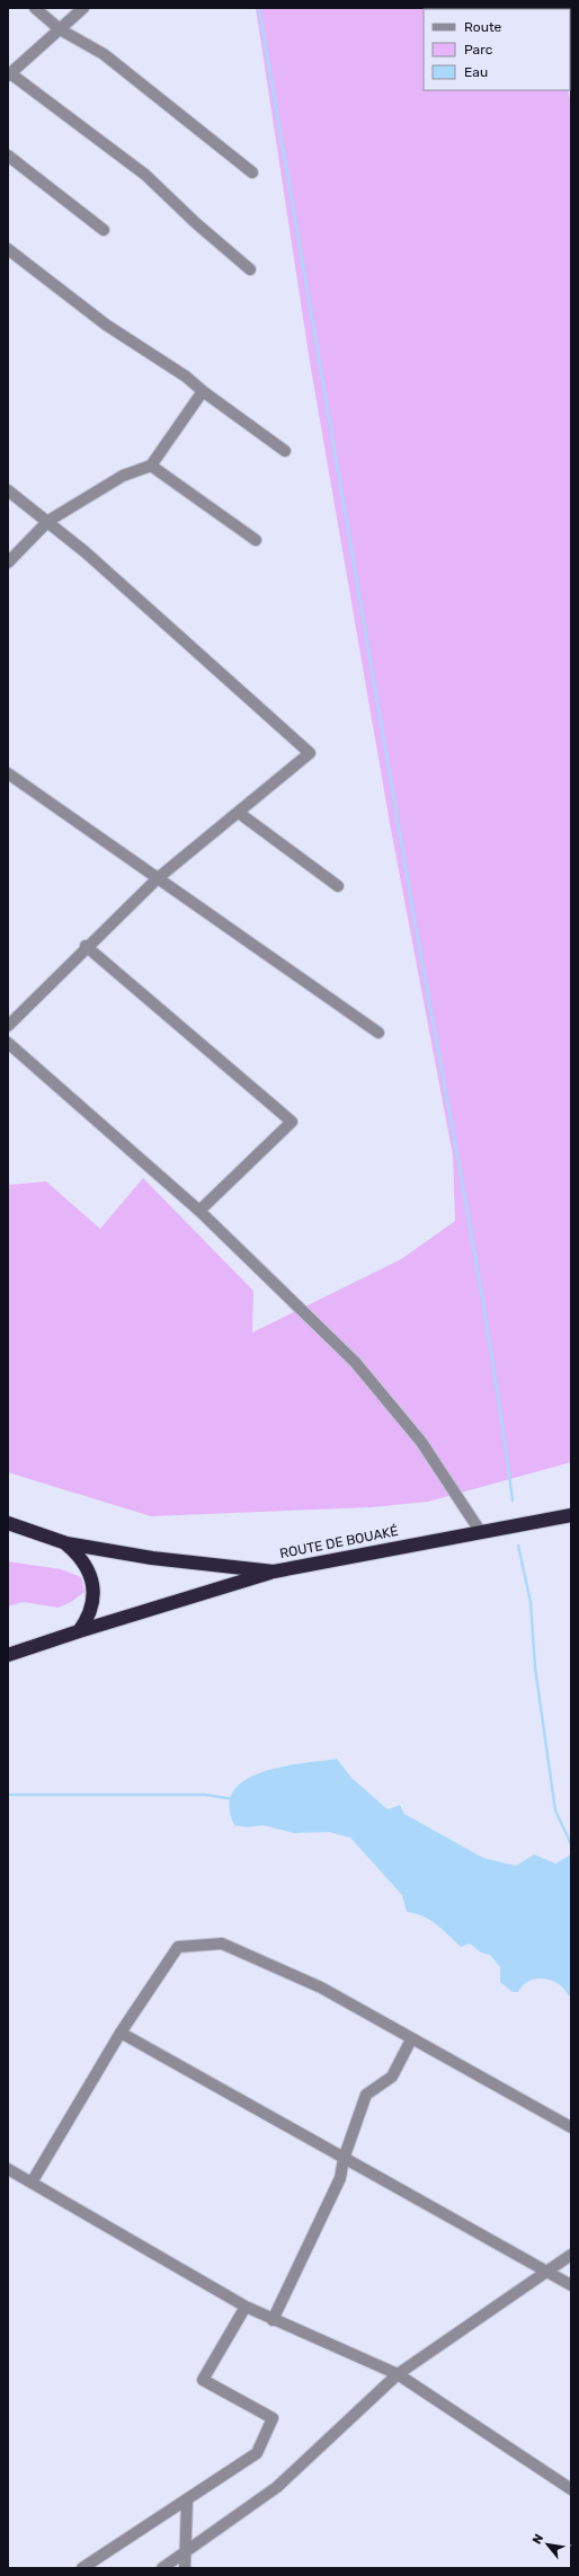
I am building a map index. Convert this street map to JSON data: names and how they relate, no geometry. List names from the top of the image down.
{
  "streets": {
    "highway": ["ROUTE DE BOUAKÉ"]
  },
  "legend": ["Route", "Parc", "Eau"],
  "north": "top left"
}
